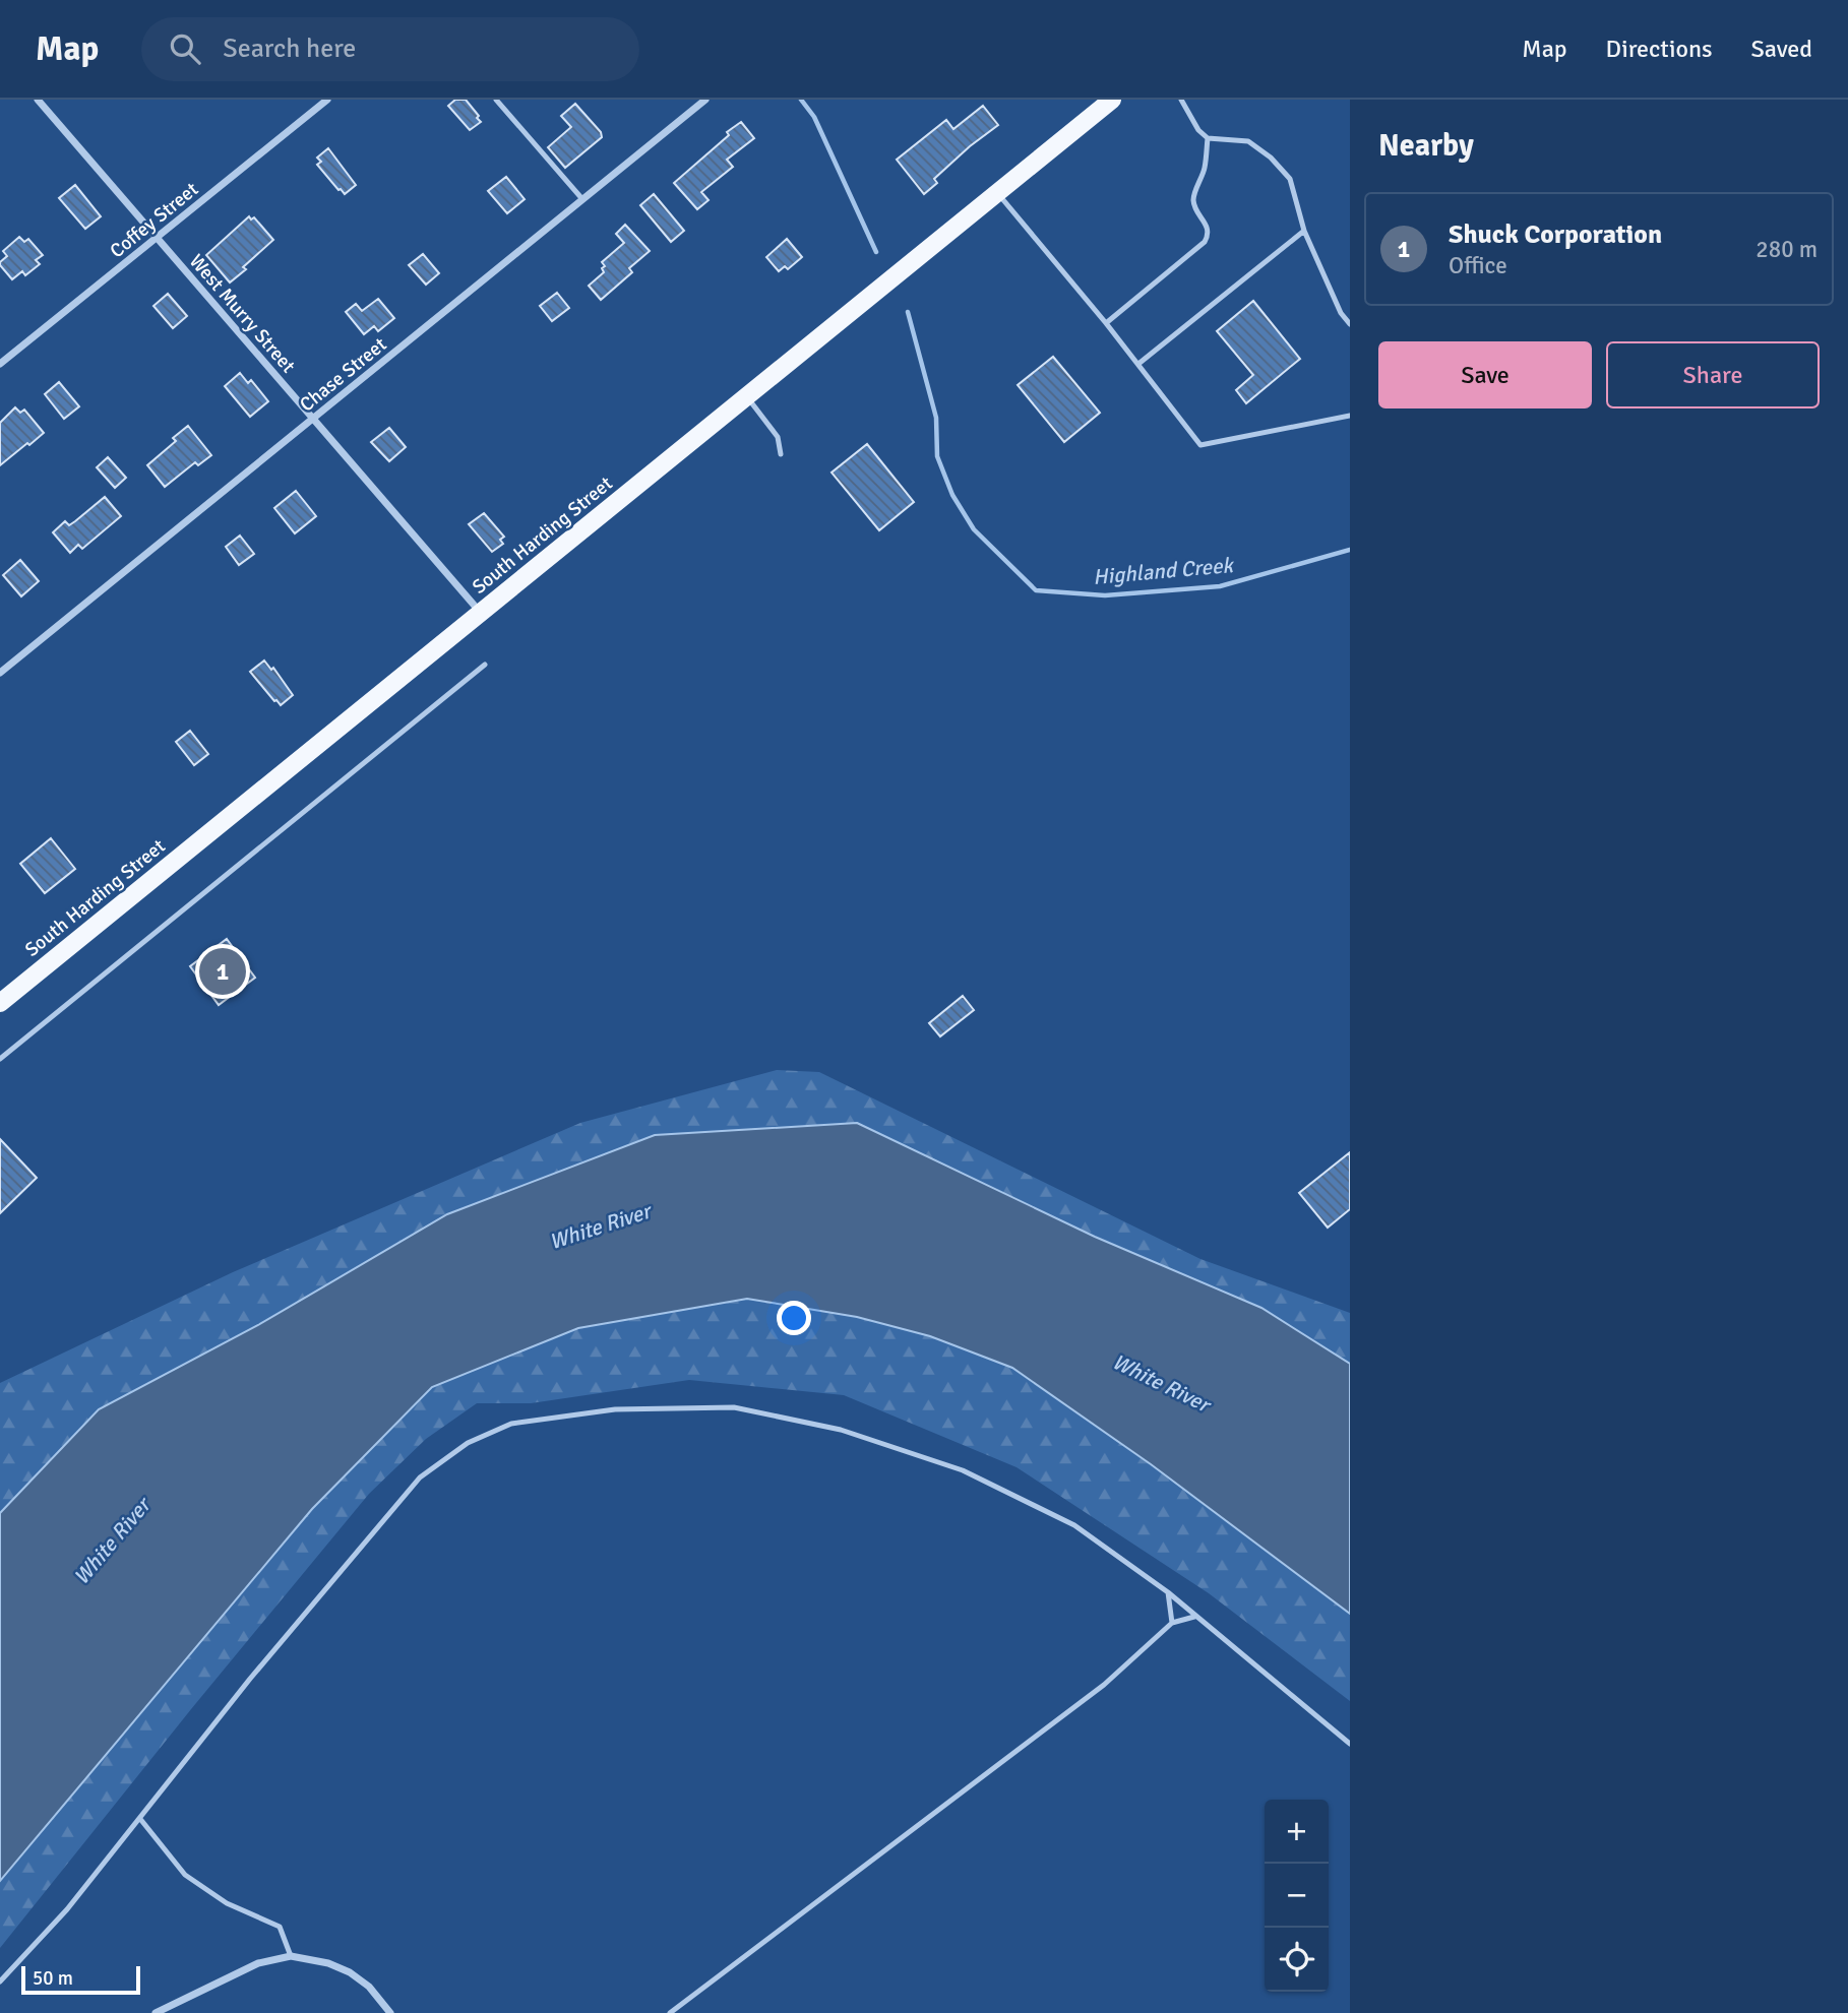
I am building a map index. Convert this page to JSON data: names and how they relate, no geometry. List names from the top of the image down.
{
  "streets": {
    "main road": ["South Harding Street"],
    "street": ["Coffey Street", "West Murry Street", "Chase Street"]
  },
  "crossings": [
    ["Coffey Street", "West Murry Street"],
    ["West Murry Street", "Chase Street"],
    ["West Murry Street", "South Harding Street"]
  ],
  "water": ["Highland Creek", "White River"],
  "scale_bar": "50 m",
  "page": {
    "header": "Map",
    "search": "Search here",
    "nav": ["Map", "Directions", "Saved"],
    "heading": "Nearby",
    "list": [
      {
        "mark": "1",
        "name": "Shuck Corporation",
        "note": "Office",
        "value": "280 m"
      }
    ],
    "buttons": ["Save", "Share"],
    "pins": "1",
    "map_buttons": ["+", "−"],
    "scale": "50 m"
  }
}
